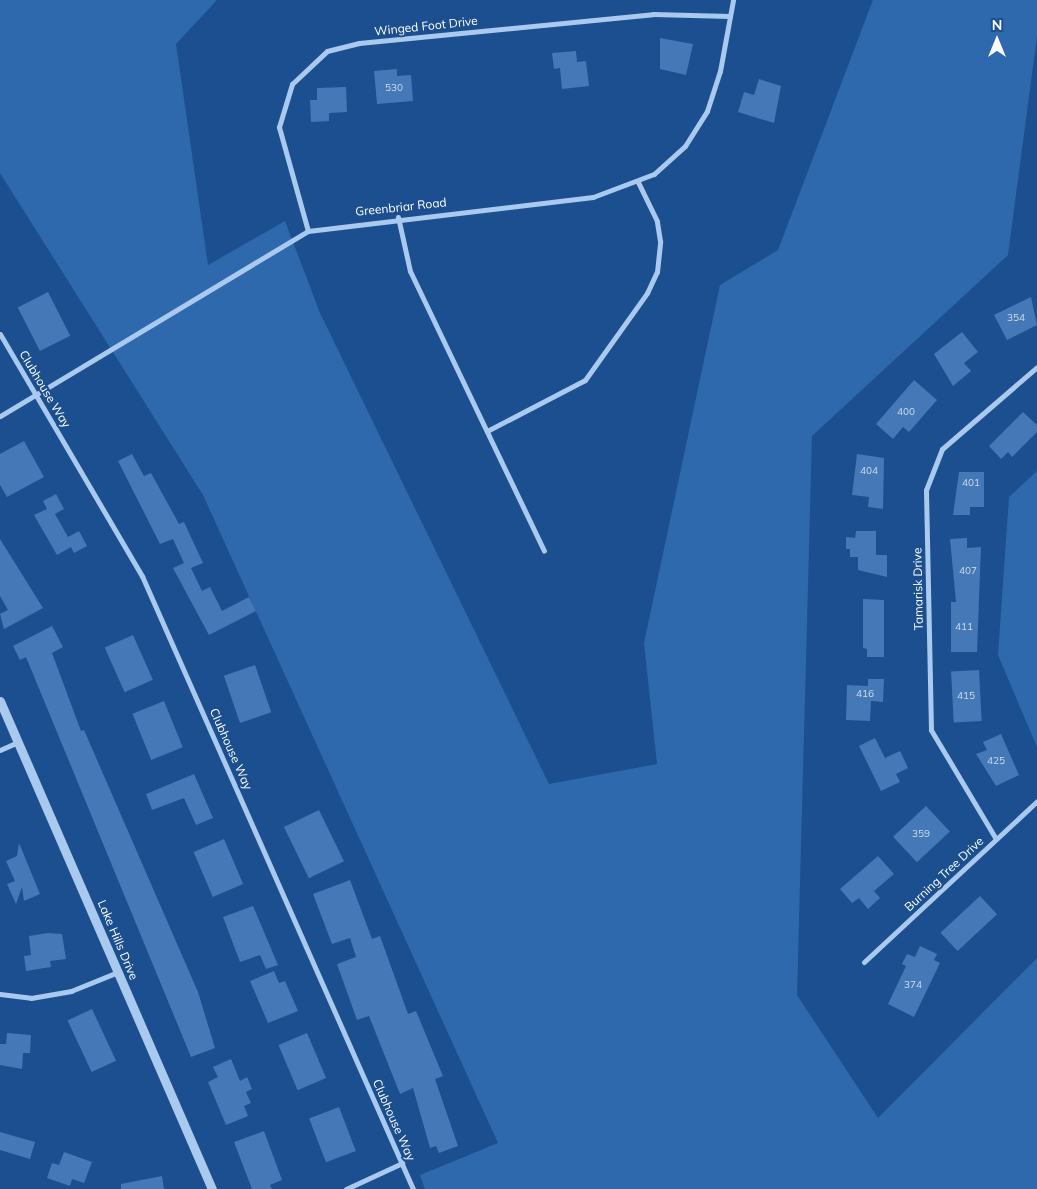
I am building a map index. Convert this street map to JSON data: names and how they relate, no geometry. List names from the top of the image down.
{
  "streets": {
    "street": [
      "Winged Foot Drive",
      "Greenbriar Road",
      "Clubhouse Way",
      "Tamarisk Drive",
      "Burning Tree Drive",
      "Lake Hills Drive"
    ]
  },
  "crossings": [
    ["Winged Foot Drive", "Greenbriar Road"],
    ["Greenbriar Road", "Clubhouse Way"],
    ["Tamarisk Drive", "Burning Tree Drive"]
  ],
  "house_numbers": [
    "530",
    "354",
    "400",
    "404",
    "401",
    "407",
    "411",
    "416",
    "415",
    "425",
    "359",
    "374"
  ],
  "north": "top"
}
